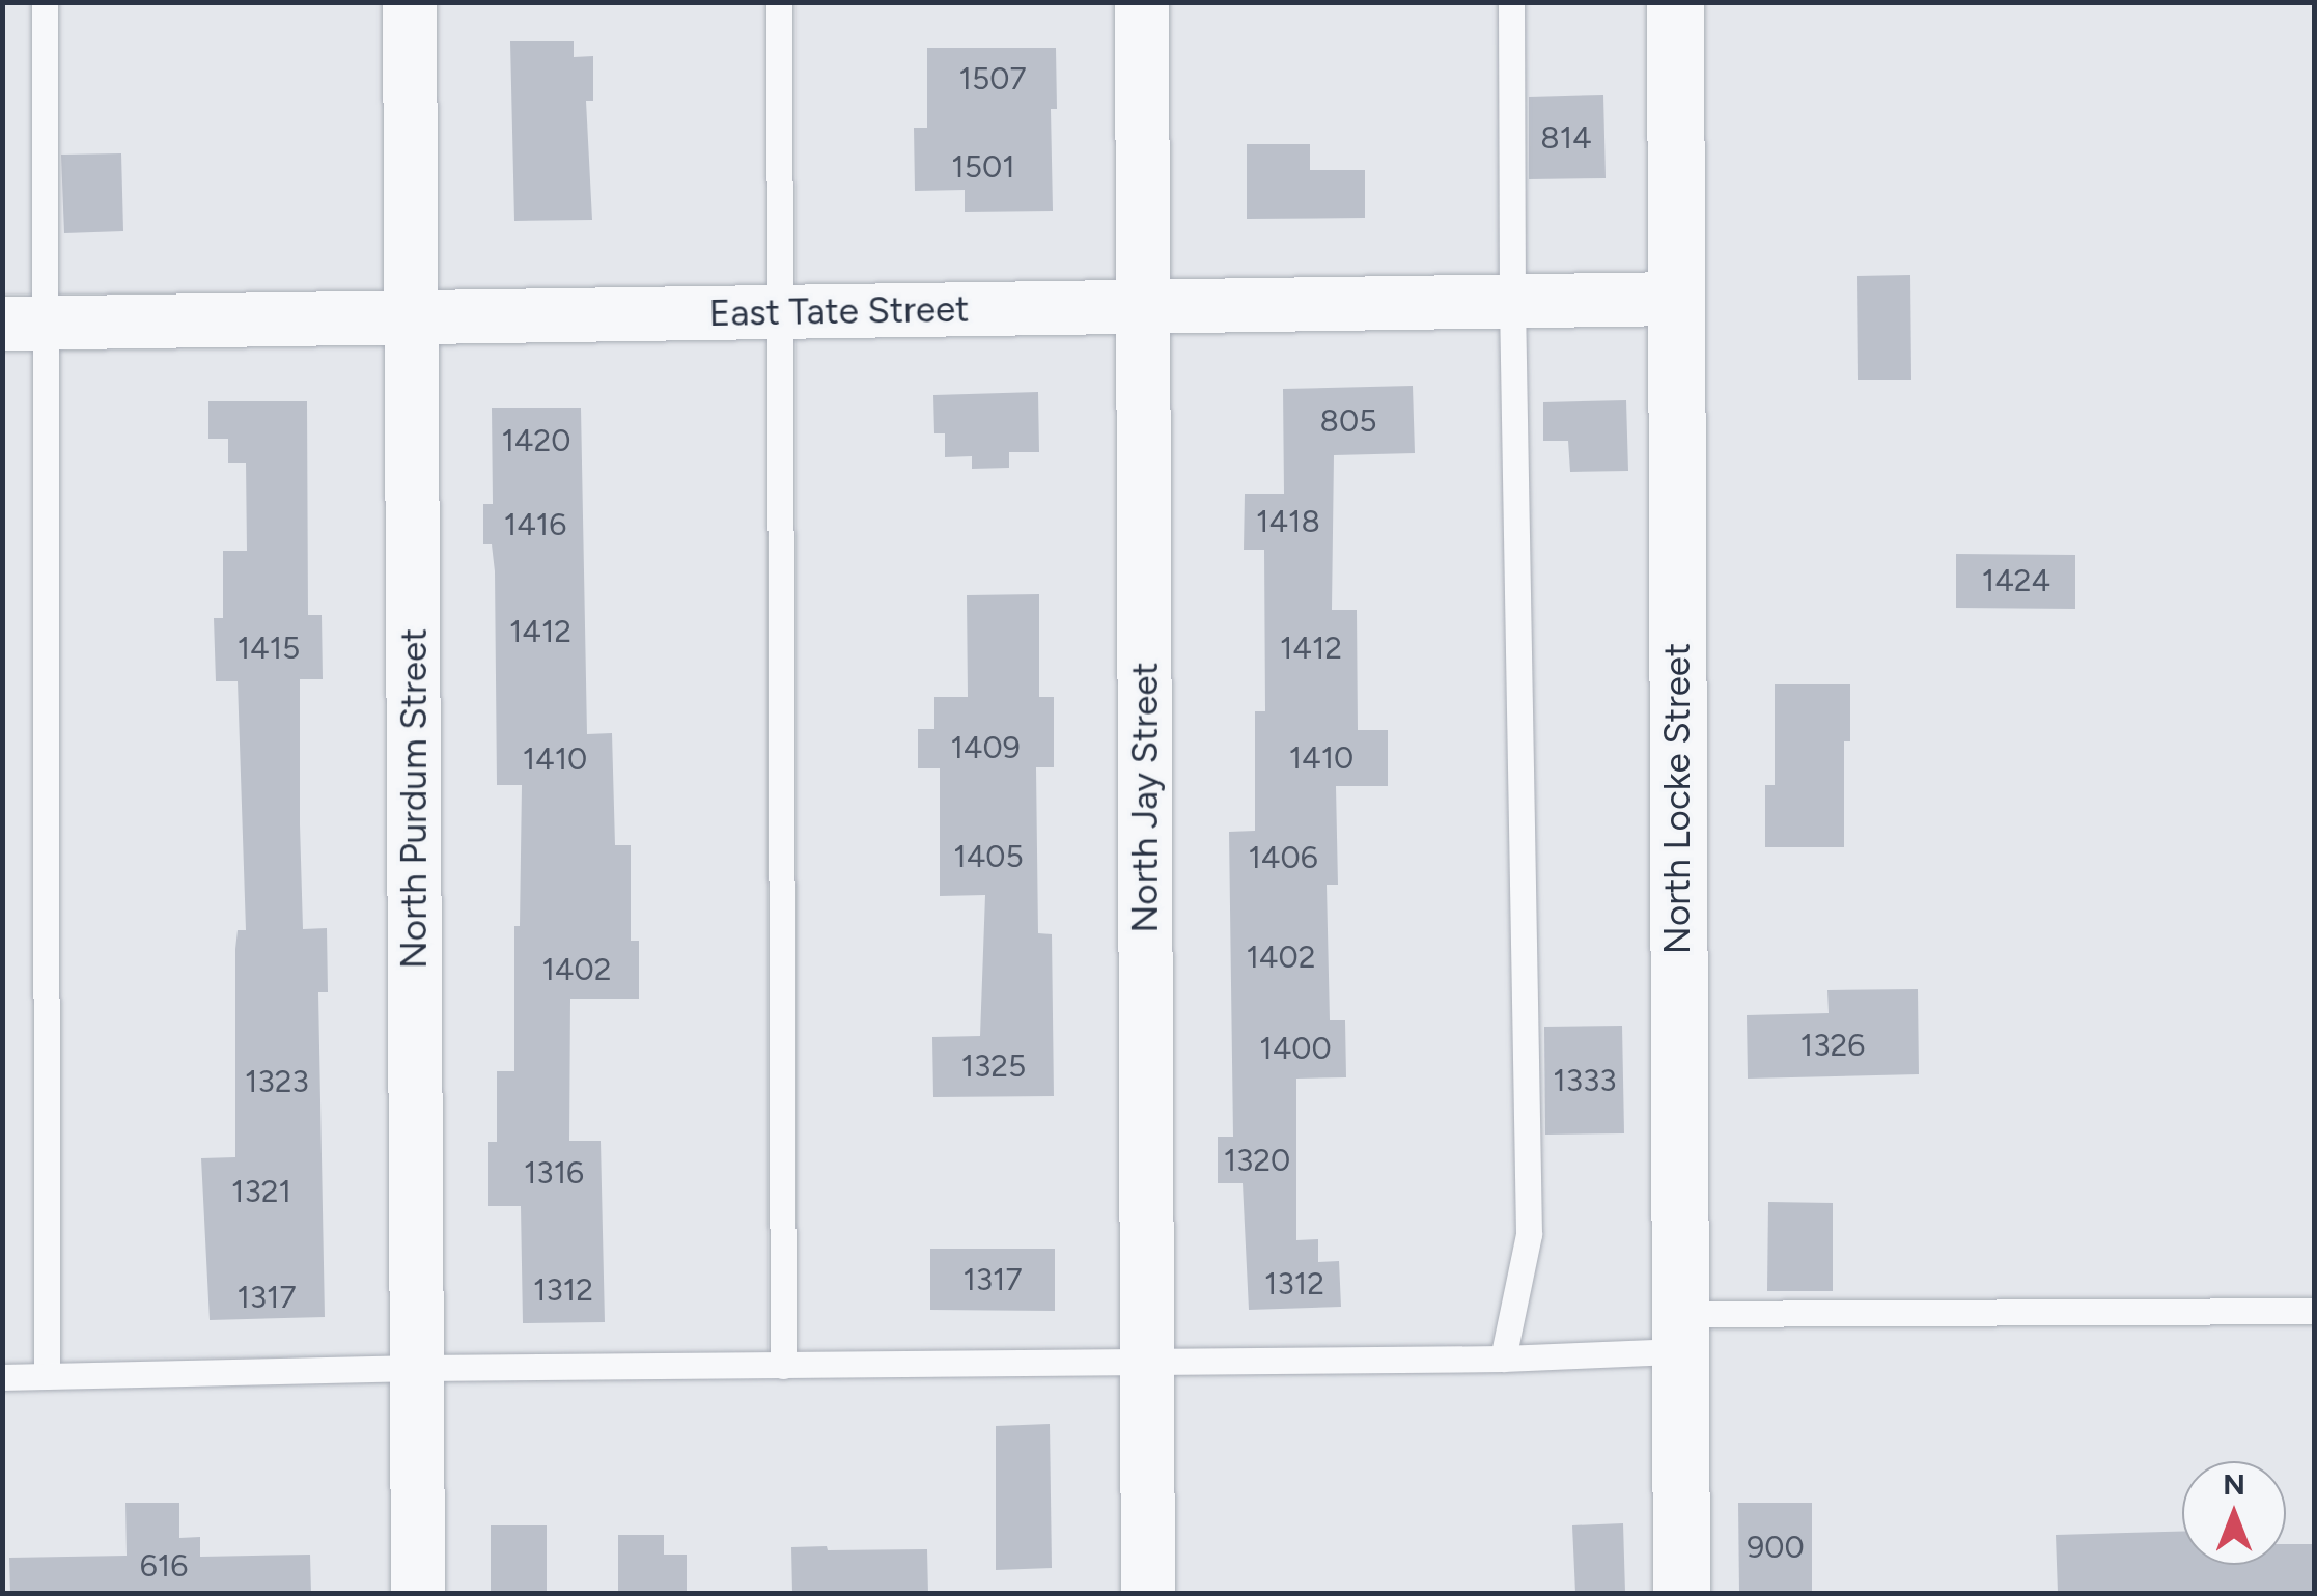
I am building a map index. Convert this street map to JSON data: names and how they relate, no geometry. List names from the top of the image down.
{
  "streets": {
    "street": [
      "East Tate Street",
      "North Jay Street",
      "North Purdum Street",
      "North Locke Street"
    ]
  },
  "crossings": [
    ["East Tate Street", "North Jay Street"],
    ["East Tate Street", "North Purdum Street"],
    ["East Tate Street", "North Locke Street"]
  ],
  "house_numbers": [
    "1507",
    "814",
    "1501",
    "805",
    "1420",
    "1418",
    "1416",
    "1424",
    "1412",
    "1415",
    "1412",
    "1409",
    "1410",
    "1410",
    "1405",
    "1406",
    "1402",
    "1402",
    "1326",
    "1400",
    "1325",
    "1333",
    "1323",
    "1320",
    "1316",
    "1321",
    "1317",
    "1312",
    "1312",
    "1317",
    "900",
    "616"
  ],
  "north": "top"
}
